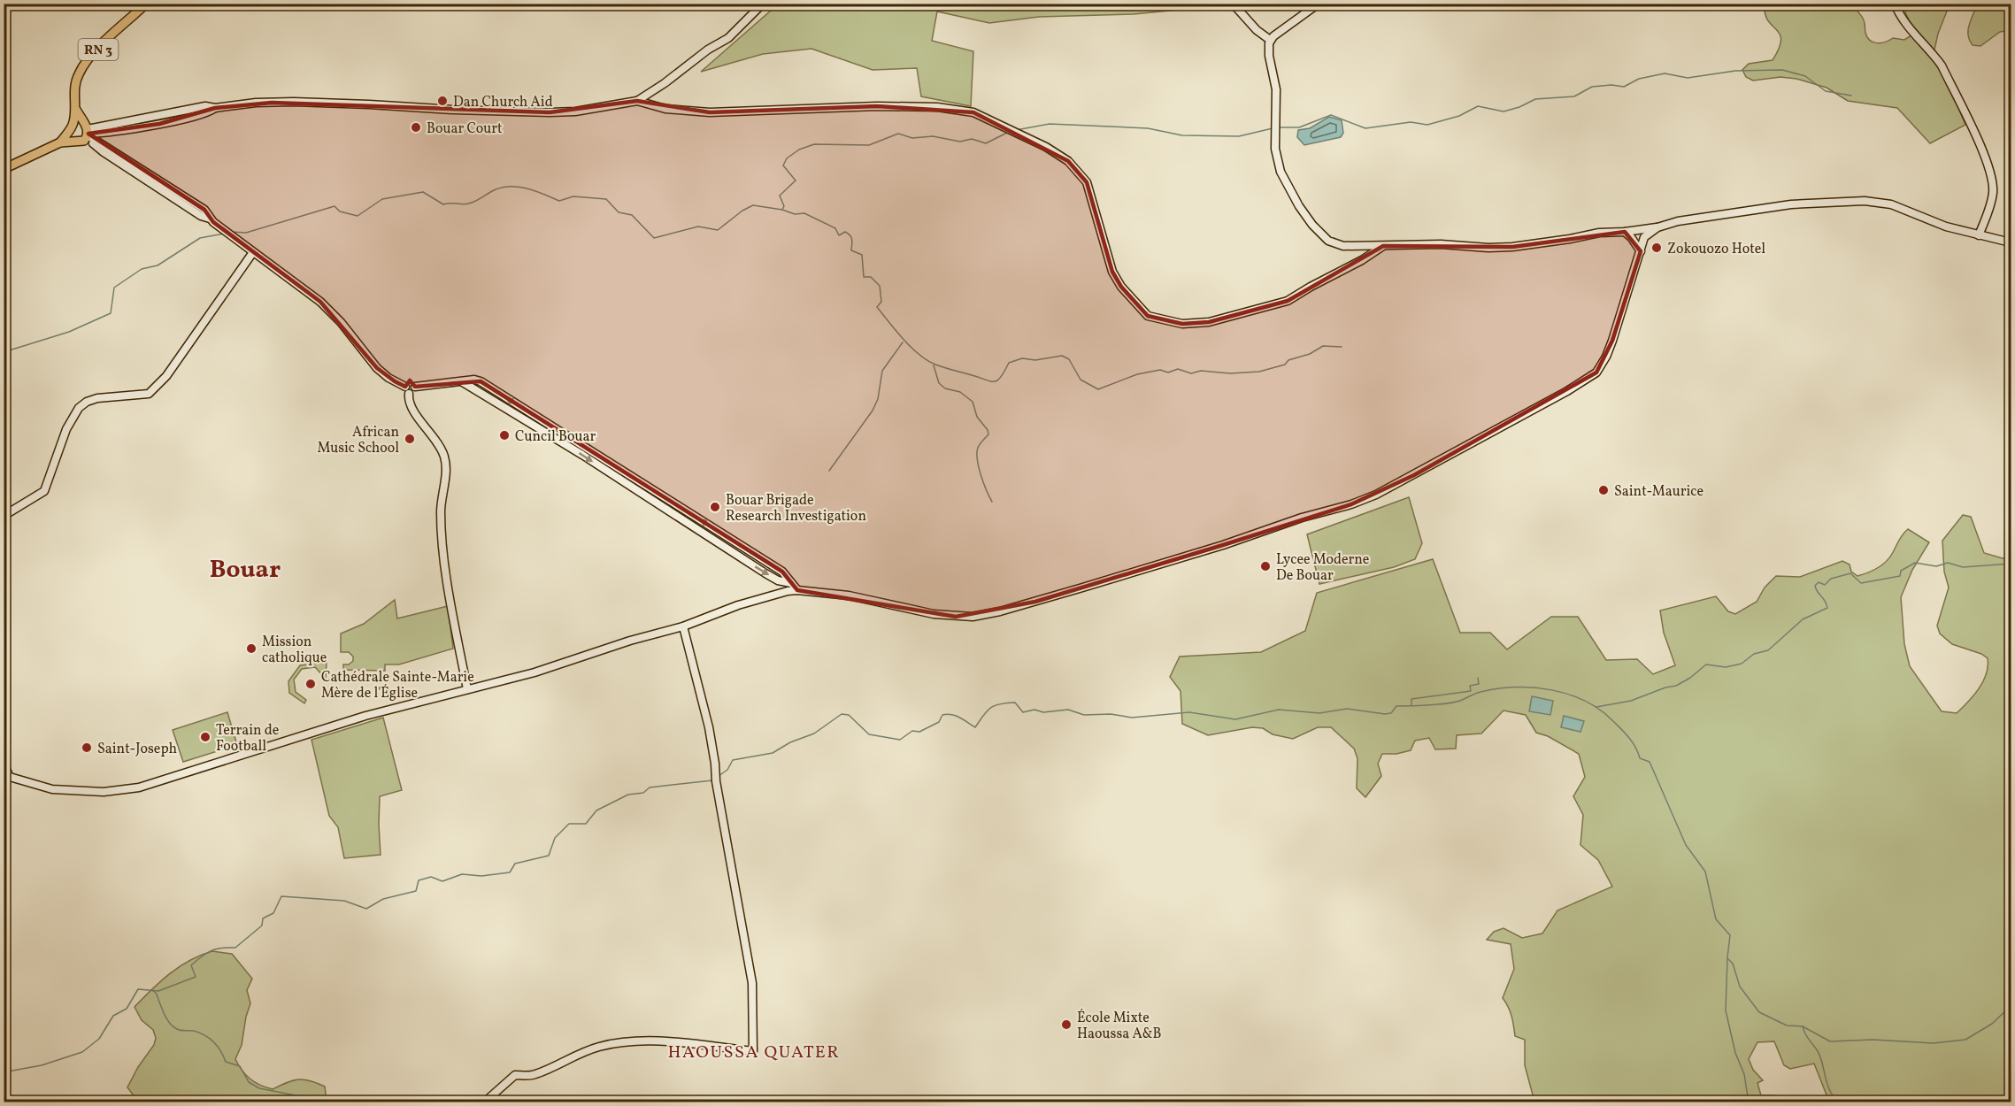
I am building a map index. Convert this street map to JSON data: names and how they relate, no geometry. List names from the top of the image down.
{
  "streets": {
    "main road": ["RN 3"]
  },
  "districts": ["Bouar", "HAOUSSA QUATER"],
  "places": [
    "Dan Church Aid",
    "Bouar Court",
    "Zokouozo Hotel",
    "Cuncil Bouar",
    "African Music School",
    "Saint-Maurice",
    "Bouar Brigade Research Investigation",
    "Lycee Moderne De Bouar",
    "Mission catholique",
    "Cathédrale Sainte-Marie Mère de l'Église",
    "Terrain de Football",
    "Saint-Joseph",
    "École Mixte Haoussa A&B"
  ]
}
